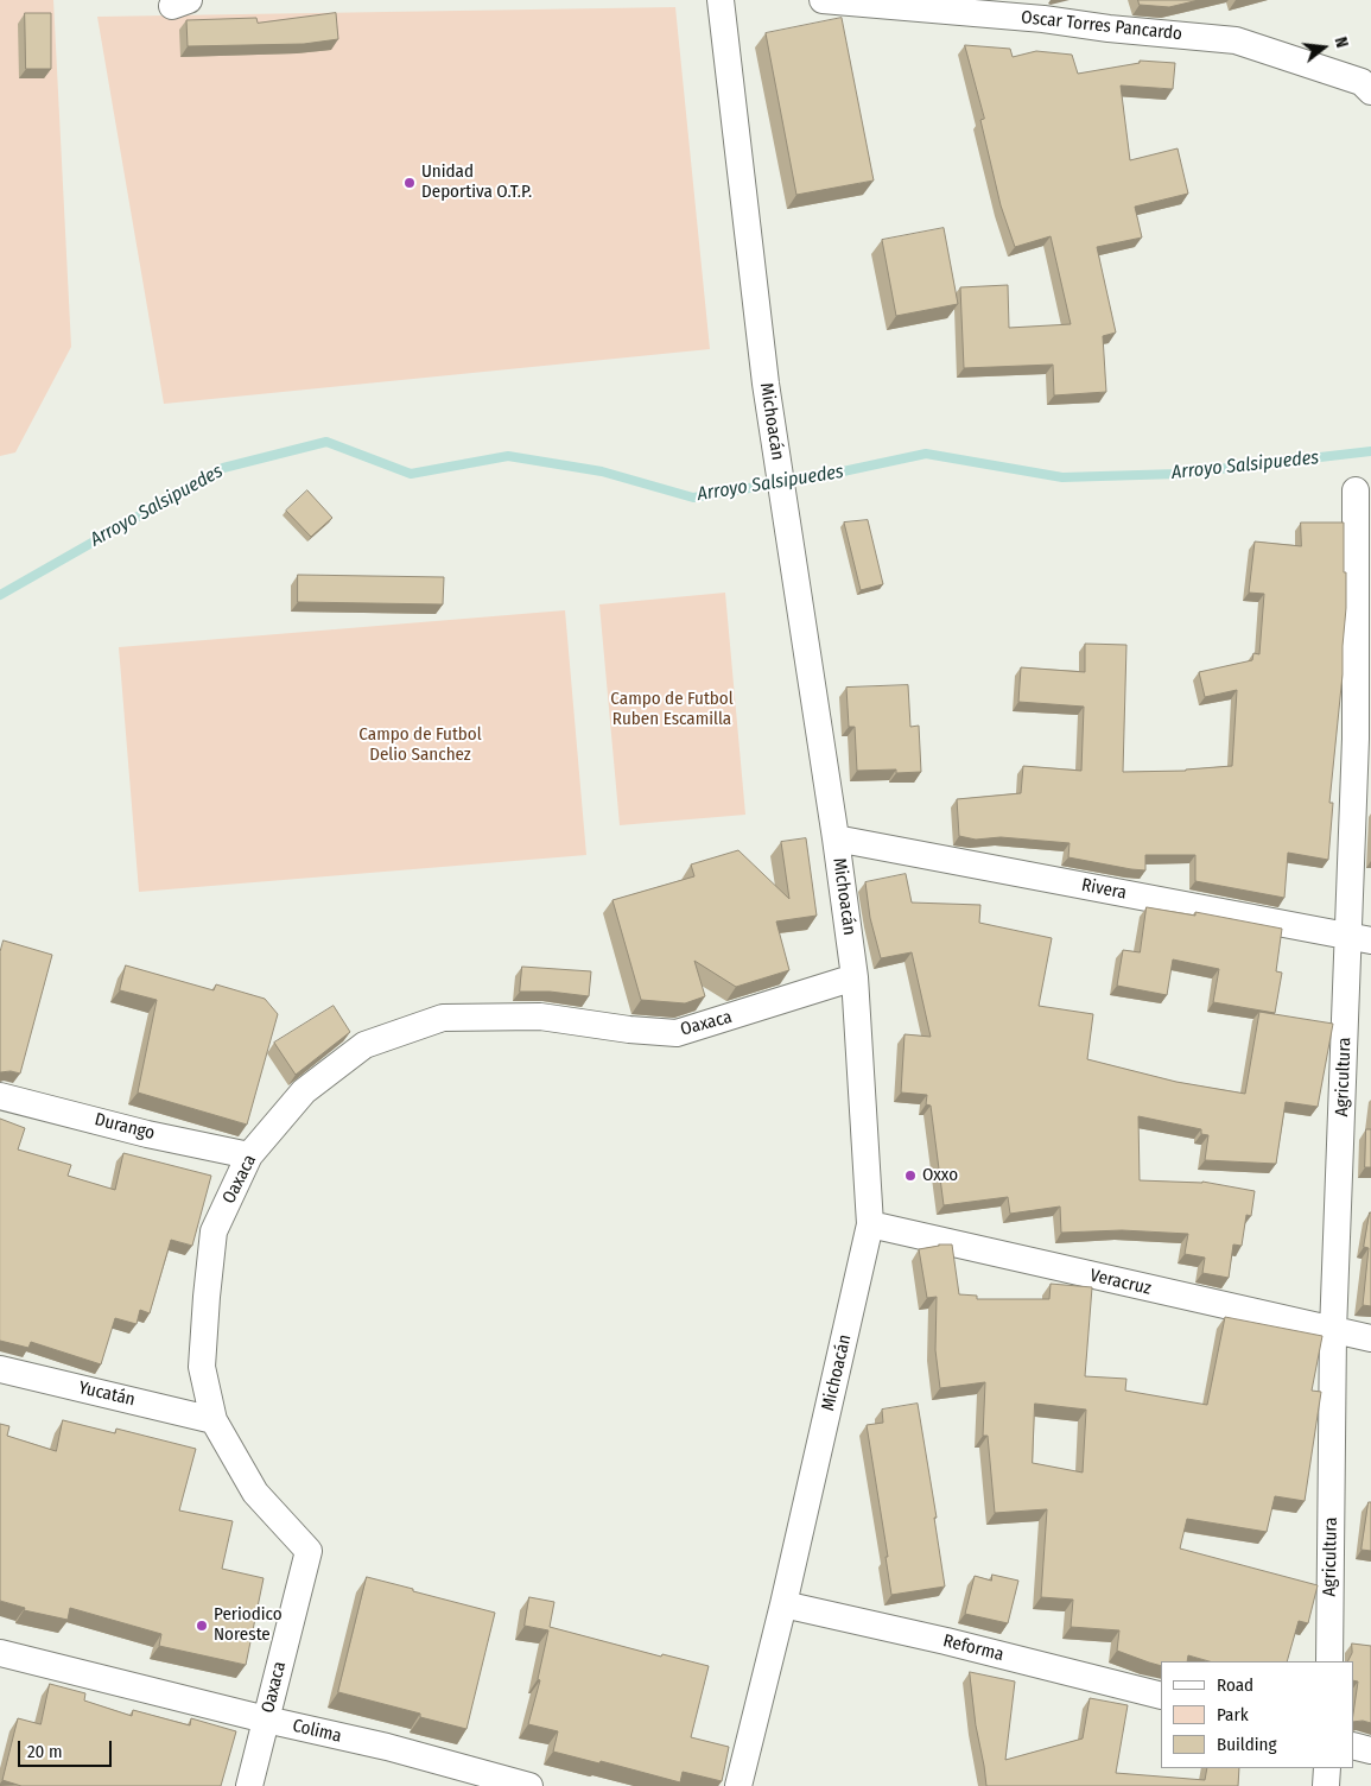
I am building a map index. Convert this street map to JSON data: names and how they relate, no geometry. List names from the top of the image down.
{
  "streets": {
    "street": [
      "Oscar Torres Pancardo",
      "Michoacán",
      "Rivera",
      "Oaxaca",
      "Agricultura",
      "Durango",
      "Veracruz",
      "Yucatán",
      "Reforma",
      "Colima"
    ]
  },
  "crossings": [
    ["Michoacán", "Rivera"],
    ["Michoacán", "Oaxaca"],
    ["Michoacán", "Veracruz"],
    ["Michoacán", "Reforma"],
    ["Rivera", "Agricultura"],
    ["Oaxaca", "Durango"],
    ["Oaxaca", "Yucatán"],
    ["Oaxaca", "Colima"],
    ["Agricultura", "Veracruz"]
  ],
  "water": ["Arroyo Salsipuedes"],
  "parks": ["Campo de Futbol Ruben Escamilla", "Campo de Futbol Delio Sanchez"],
  "places": ["Unidad Deportiva O.T.P.", "Oxxo", "Periodico Noreste"],
  "legend": ["Road", "Park", "Building"],
  "scale_bar": "20 m",
  "north": "right"
}
